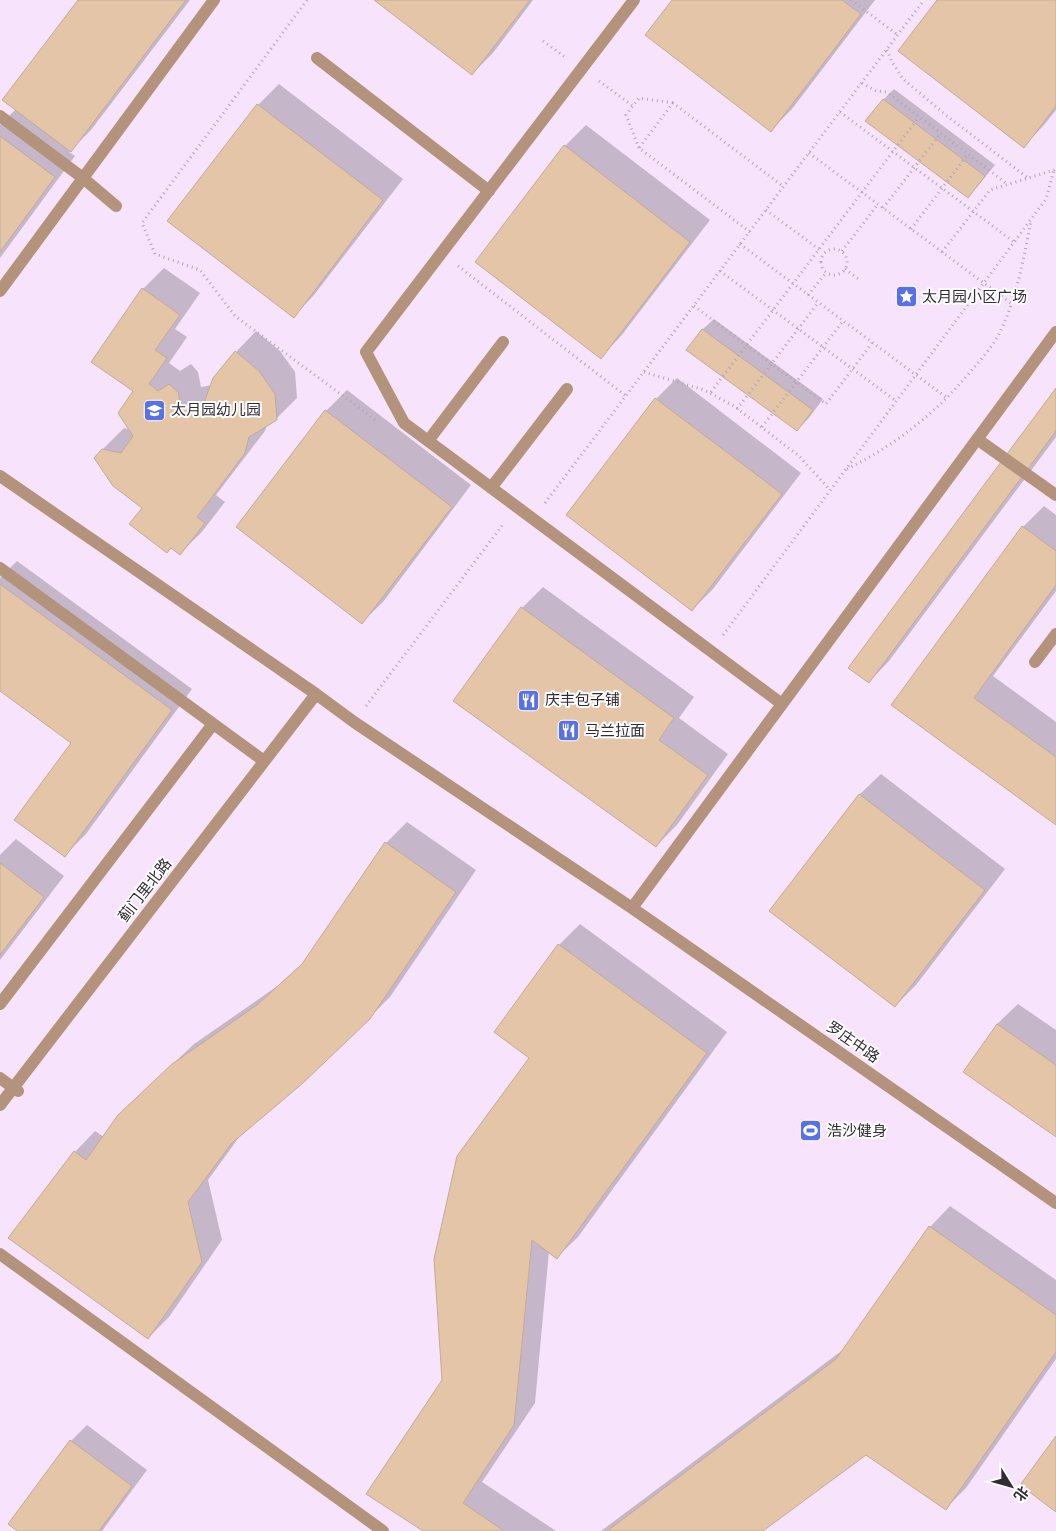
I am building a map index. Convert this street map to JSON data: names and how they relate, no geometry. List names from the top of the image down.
{
  "streets": {
    "street": ["蓟门里北路", "罗庄中路"]
  },
  "crossings": [
    ["蓟门里北路", "罗庄中路"]
  ],
  "places": {
    "place": ["太月园小区广场"],
    "school or university": ["太月园幼儿园"],
    "restaurant": ["庆丰包子铺", "马兰拉面"],
    "sports": ["浩沙健身"]
  },
  "north": "bottom right"
}
